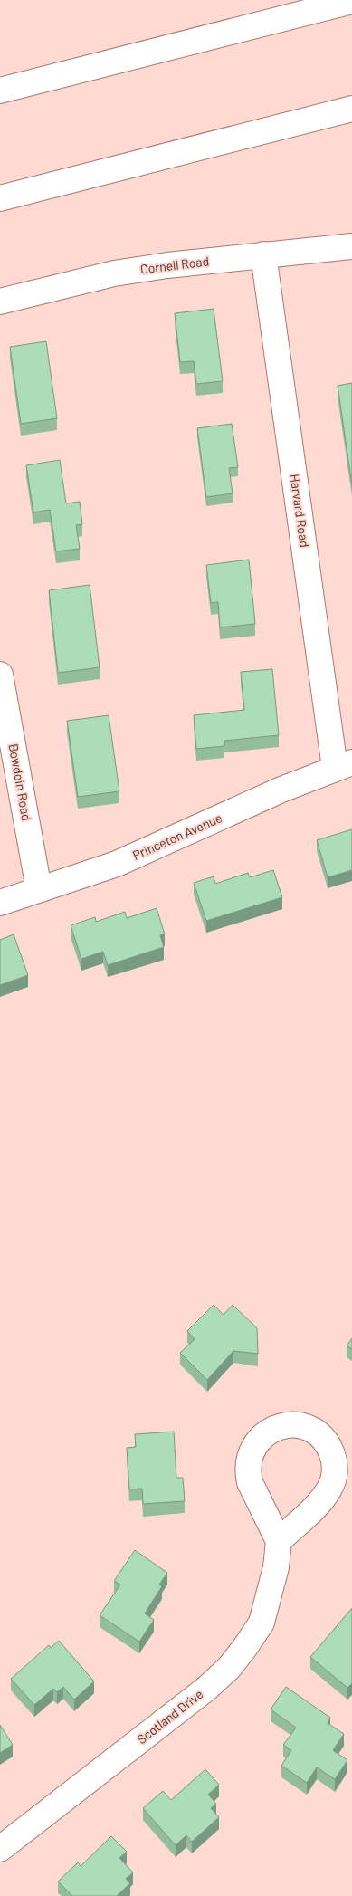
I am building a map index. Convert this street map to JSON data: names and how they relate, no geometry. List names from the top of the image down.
{
  "streets": {
    "main road": [
      "Cornell Road",
      "Harvard Road",
      "Bowdoin Road",
      "Princeton Avenue",
      "Scotland Drive"
    ]
  },
  "crossings": [
    ["Cornell Road", "Harvard Road"],
    ["Harvard Road", "Princeton Avenue"],
    ["Bowdoin Road", "Princeton Avenue"]
  ]
}
